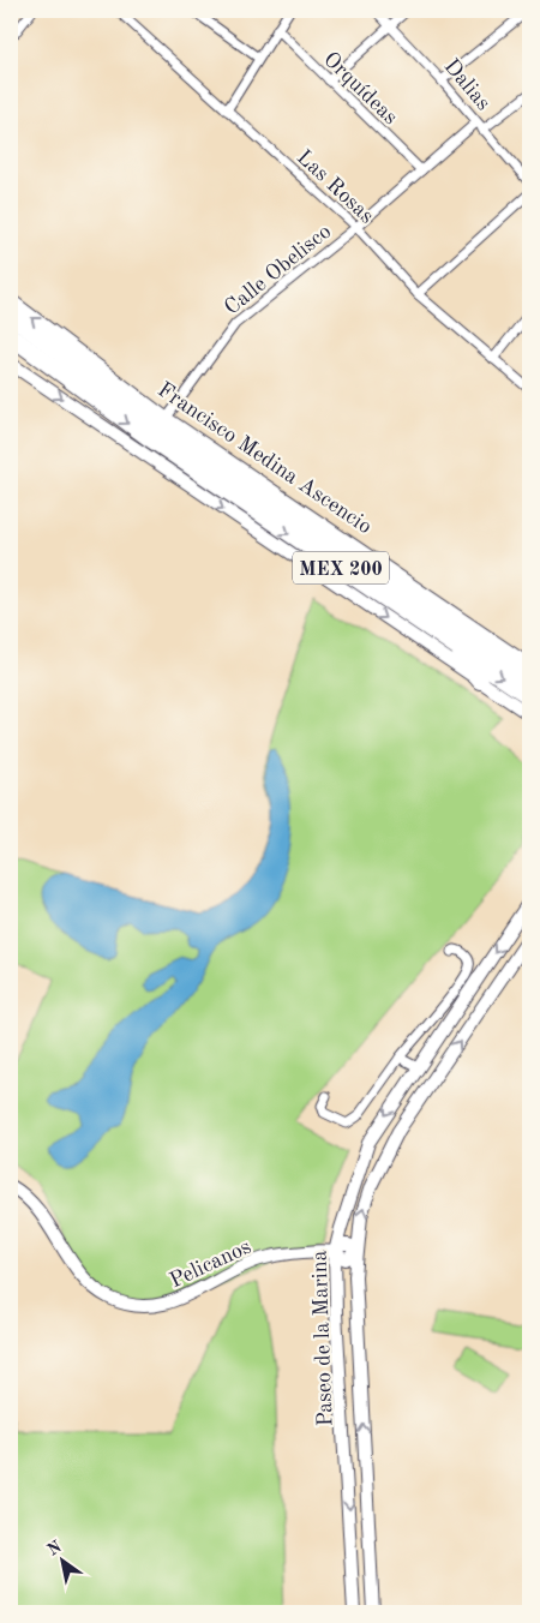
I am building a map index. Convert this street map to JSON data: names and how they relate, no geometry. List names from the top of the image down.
{
  "streets": {
    "highway": ["Francisco Medina Ascencio", "MEX 200"],
    "street": [
      "Dalias",
      "Orquídeas",
      "Las Rosas",
      "Calle Obelisco",
      "Pelicanos",
      "Paseo de la Marina"
    ]
  },
  "crossings": [
    ["Dalias", "Calle Obelisco"],
    ["Orquídeas", "Calle Obelisco"],
    ["Las Rosas", "Calle Obelisco"],
    ["Calle Obelisco", "Francisco Medina Ascencio"],
    ["Pelicanos", "Paseo de la Marina"]
  ],
  "north": "top left"
}
